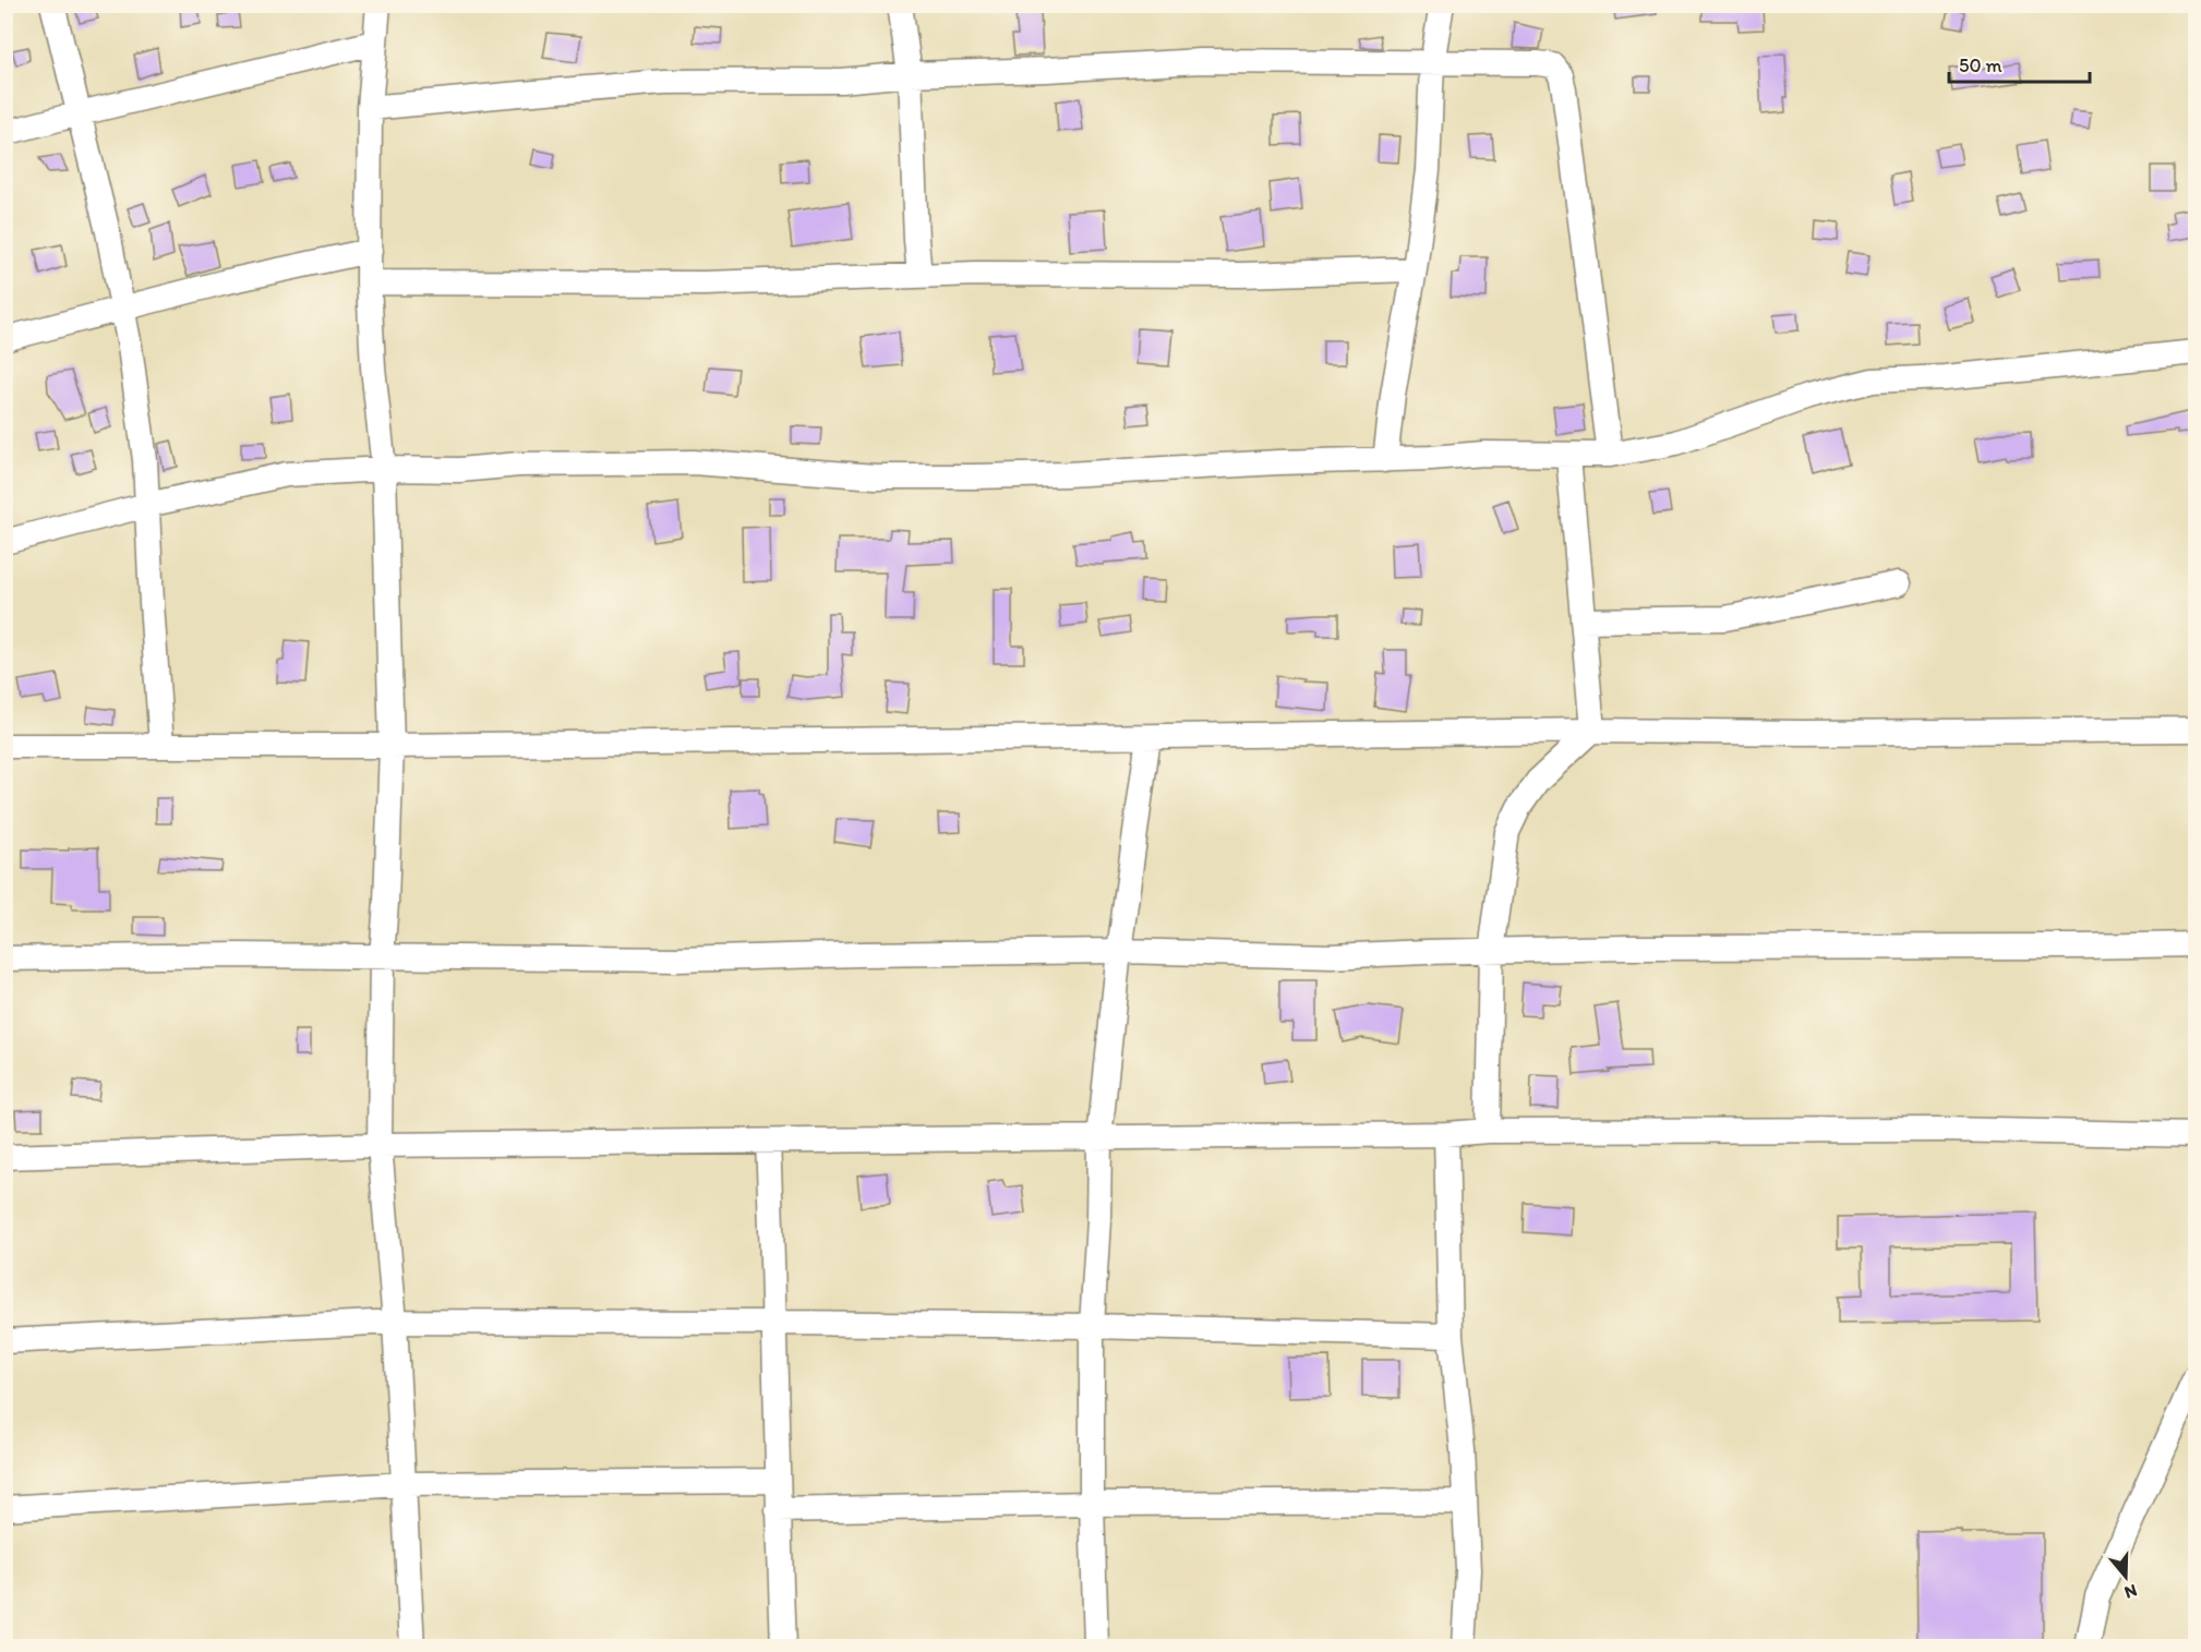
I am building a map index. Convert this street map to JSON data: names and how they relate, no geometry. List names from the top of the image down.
{
  "scale_bar": "50 m",
  "north": "bottom"
}
